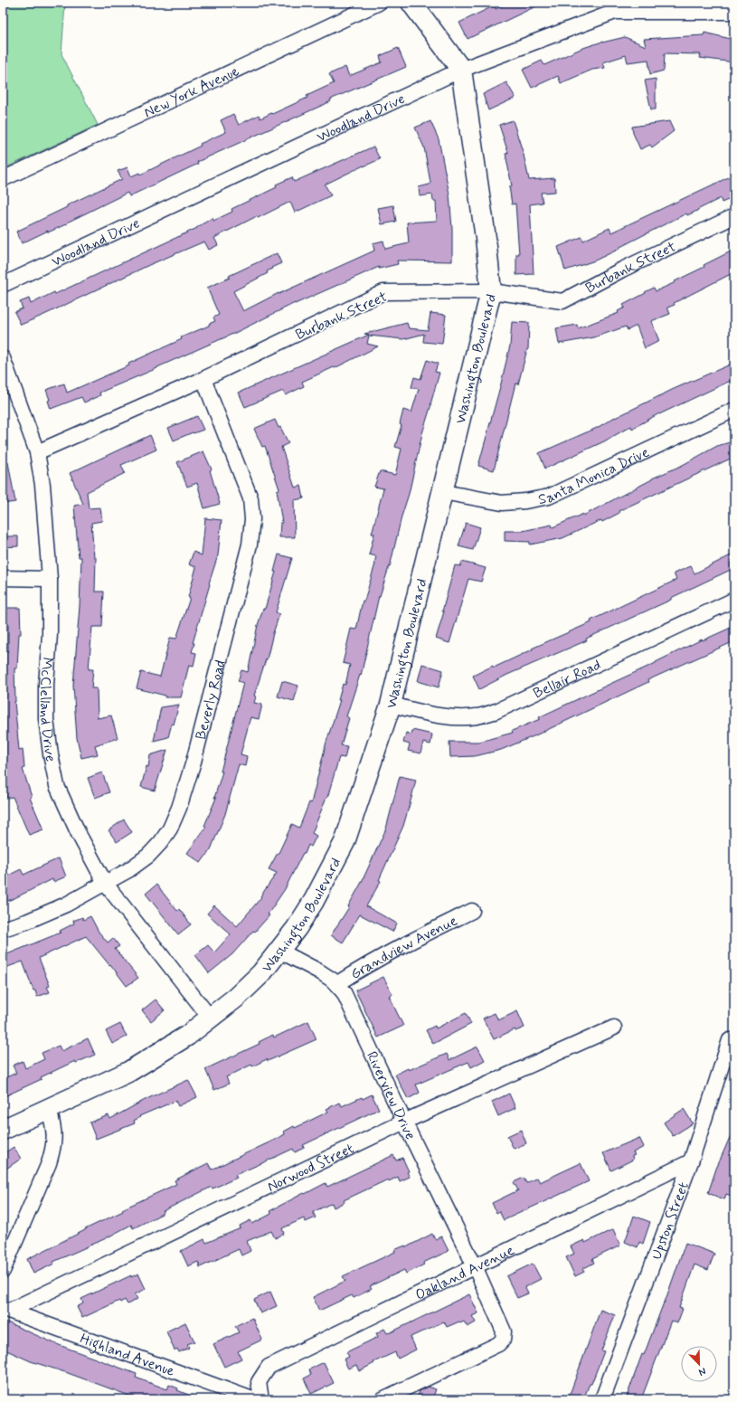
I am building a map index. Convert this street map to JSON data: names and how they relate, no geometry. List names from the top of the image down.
{
  "streets": {
    "street": [
      "New York Avenue",
      "Woodland Drive",
      "Burbank Street",
      "Washington Boulevard",
      "Santa Monica Drive",
      "Bellair Road",
      "Beverly Road",
      "McClelland Drive",
      "Grandview Avenue",
      "Riverview Drive",
      "Norwood Street",
      "Upston Street",
      "Oakland Avenue",
      "Highland Avenue"
    ]
  },
  "crossings": [
    ["Woodland Drive", "Washington Boulevard"],
    ["Burbank Street", "Washington Boulevard"],
    ["Burbank Street", "Beverly Road"],
    ["Burbank Street", "McClelland Drive"],
    ["Washington Boulevard", "Santa Monica Drive"],
    ["Washington Boulevard", "Bellair Road"],
    ["Washington Boulevard", "McClelland Drive"],
    ["Washington Boulevard", "Riverview Drive"],
    ["Beverly Road", "McClelland Drive"],
    ["Grandview Avenue", "Riverview Drive"],
    ["Riverview Drive", "Norwood Street"],
    ["Riverview Drive", "Oakland Avenue"],
    ["Norwood Street", "Highland Avenue"],
    ["Upston Street", "Oakland Avenue"]
  ],
  "north": "bottom right"
}
